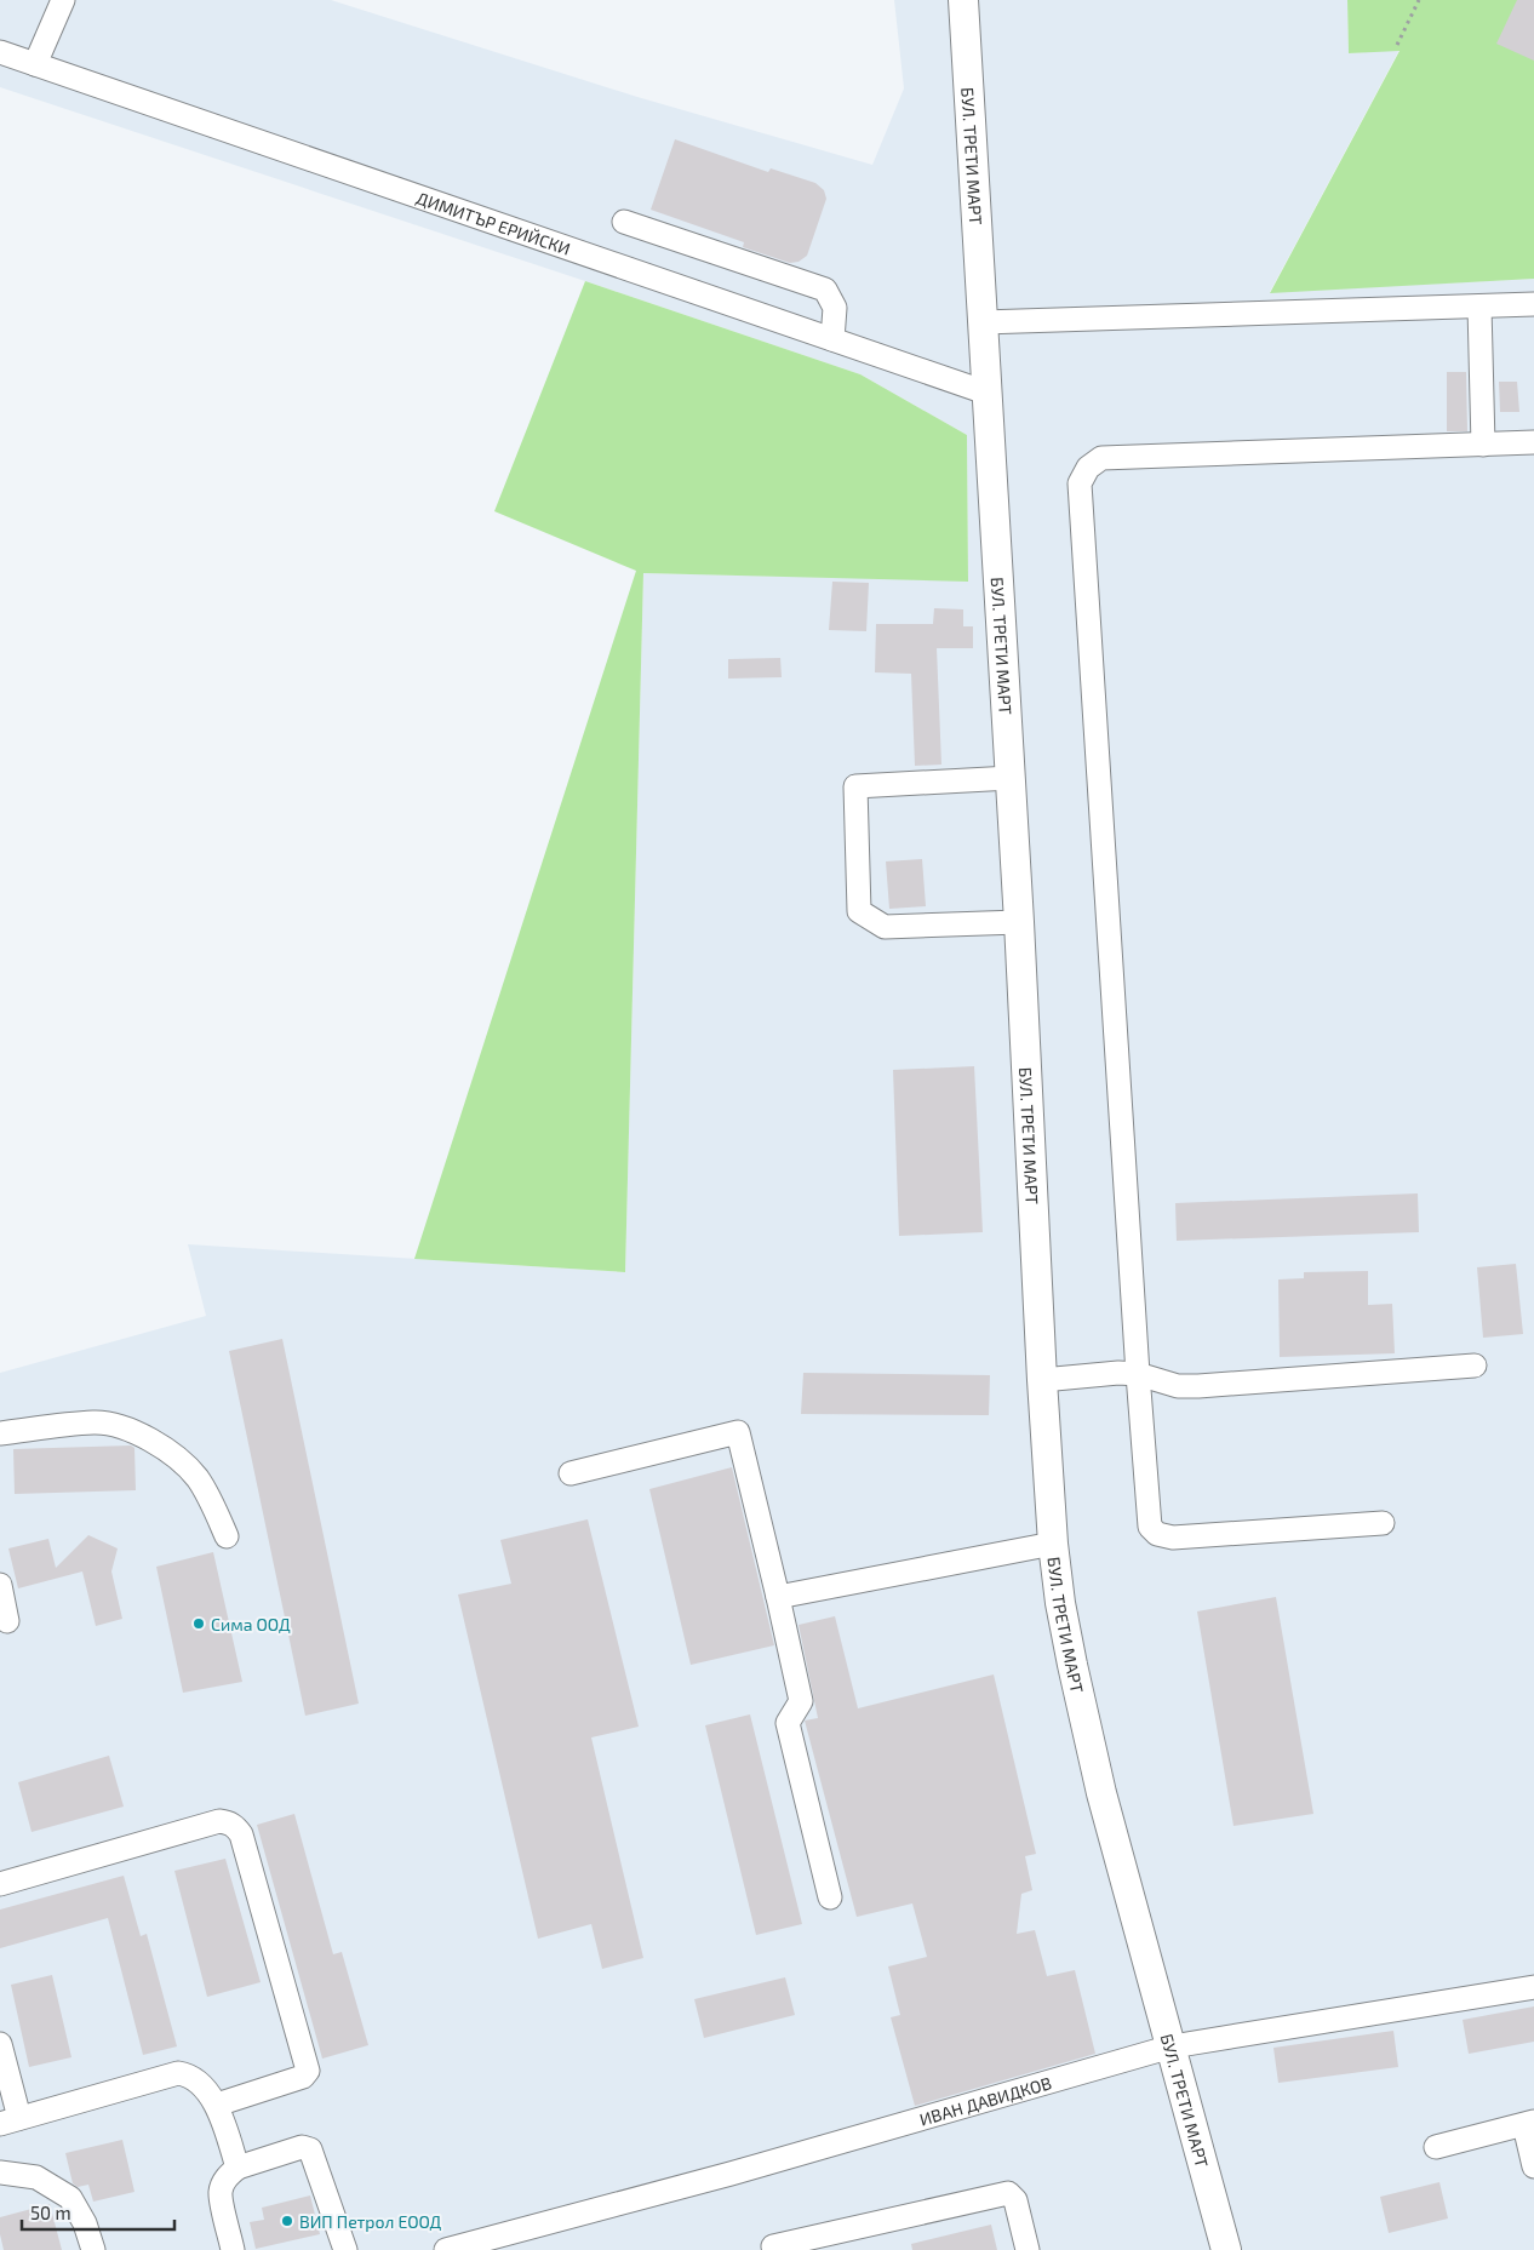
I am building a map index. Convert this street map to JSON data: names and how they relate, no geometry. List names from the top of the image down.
{
  "streets": {
    "main road": ["БУЛ. ТРЕТИ МАРТ"],
    "street": ["ДИМИТЪР ЕРИЙСКИ", "ИВАН ДАВИДКОВ"]
  },
  "crossings": [
    ["БУЛ. ТРЕТИ МАРТ", "ДИМИТЪР ЕРИЙСКИ"],
    ["БУЛ. ТРЕТИ МАРТ", "ИВАН ДАВИДКОВ"]
  ],
  "places": ["Сима ООД", "ВИП Петрол ЕООД"],
  "scale_bar": "50 m"
}
